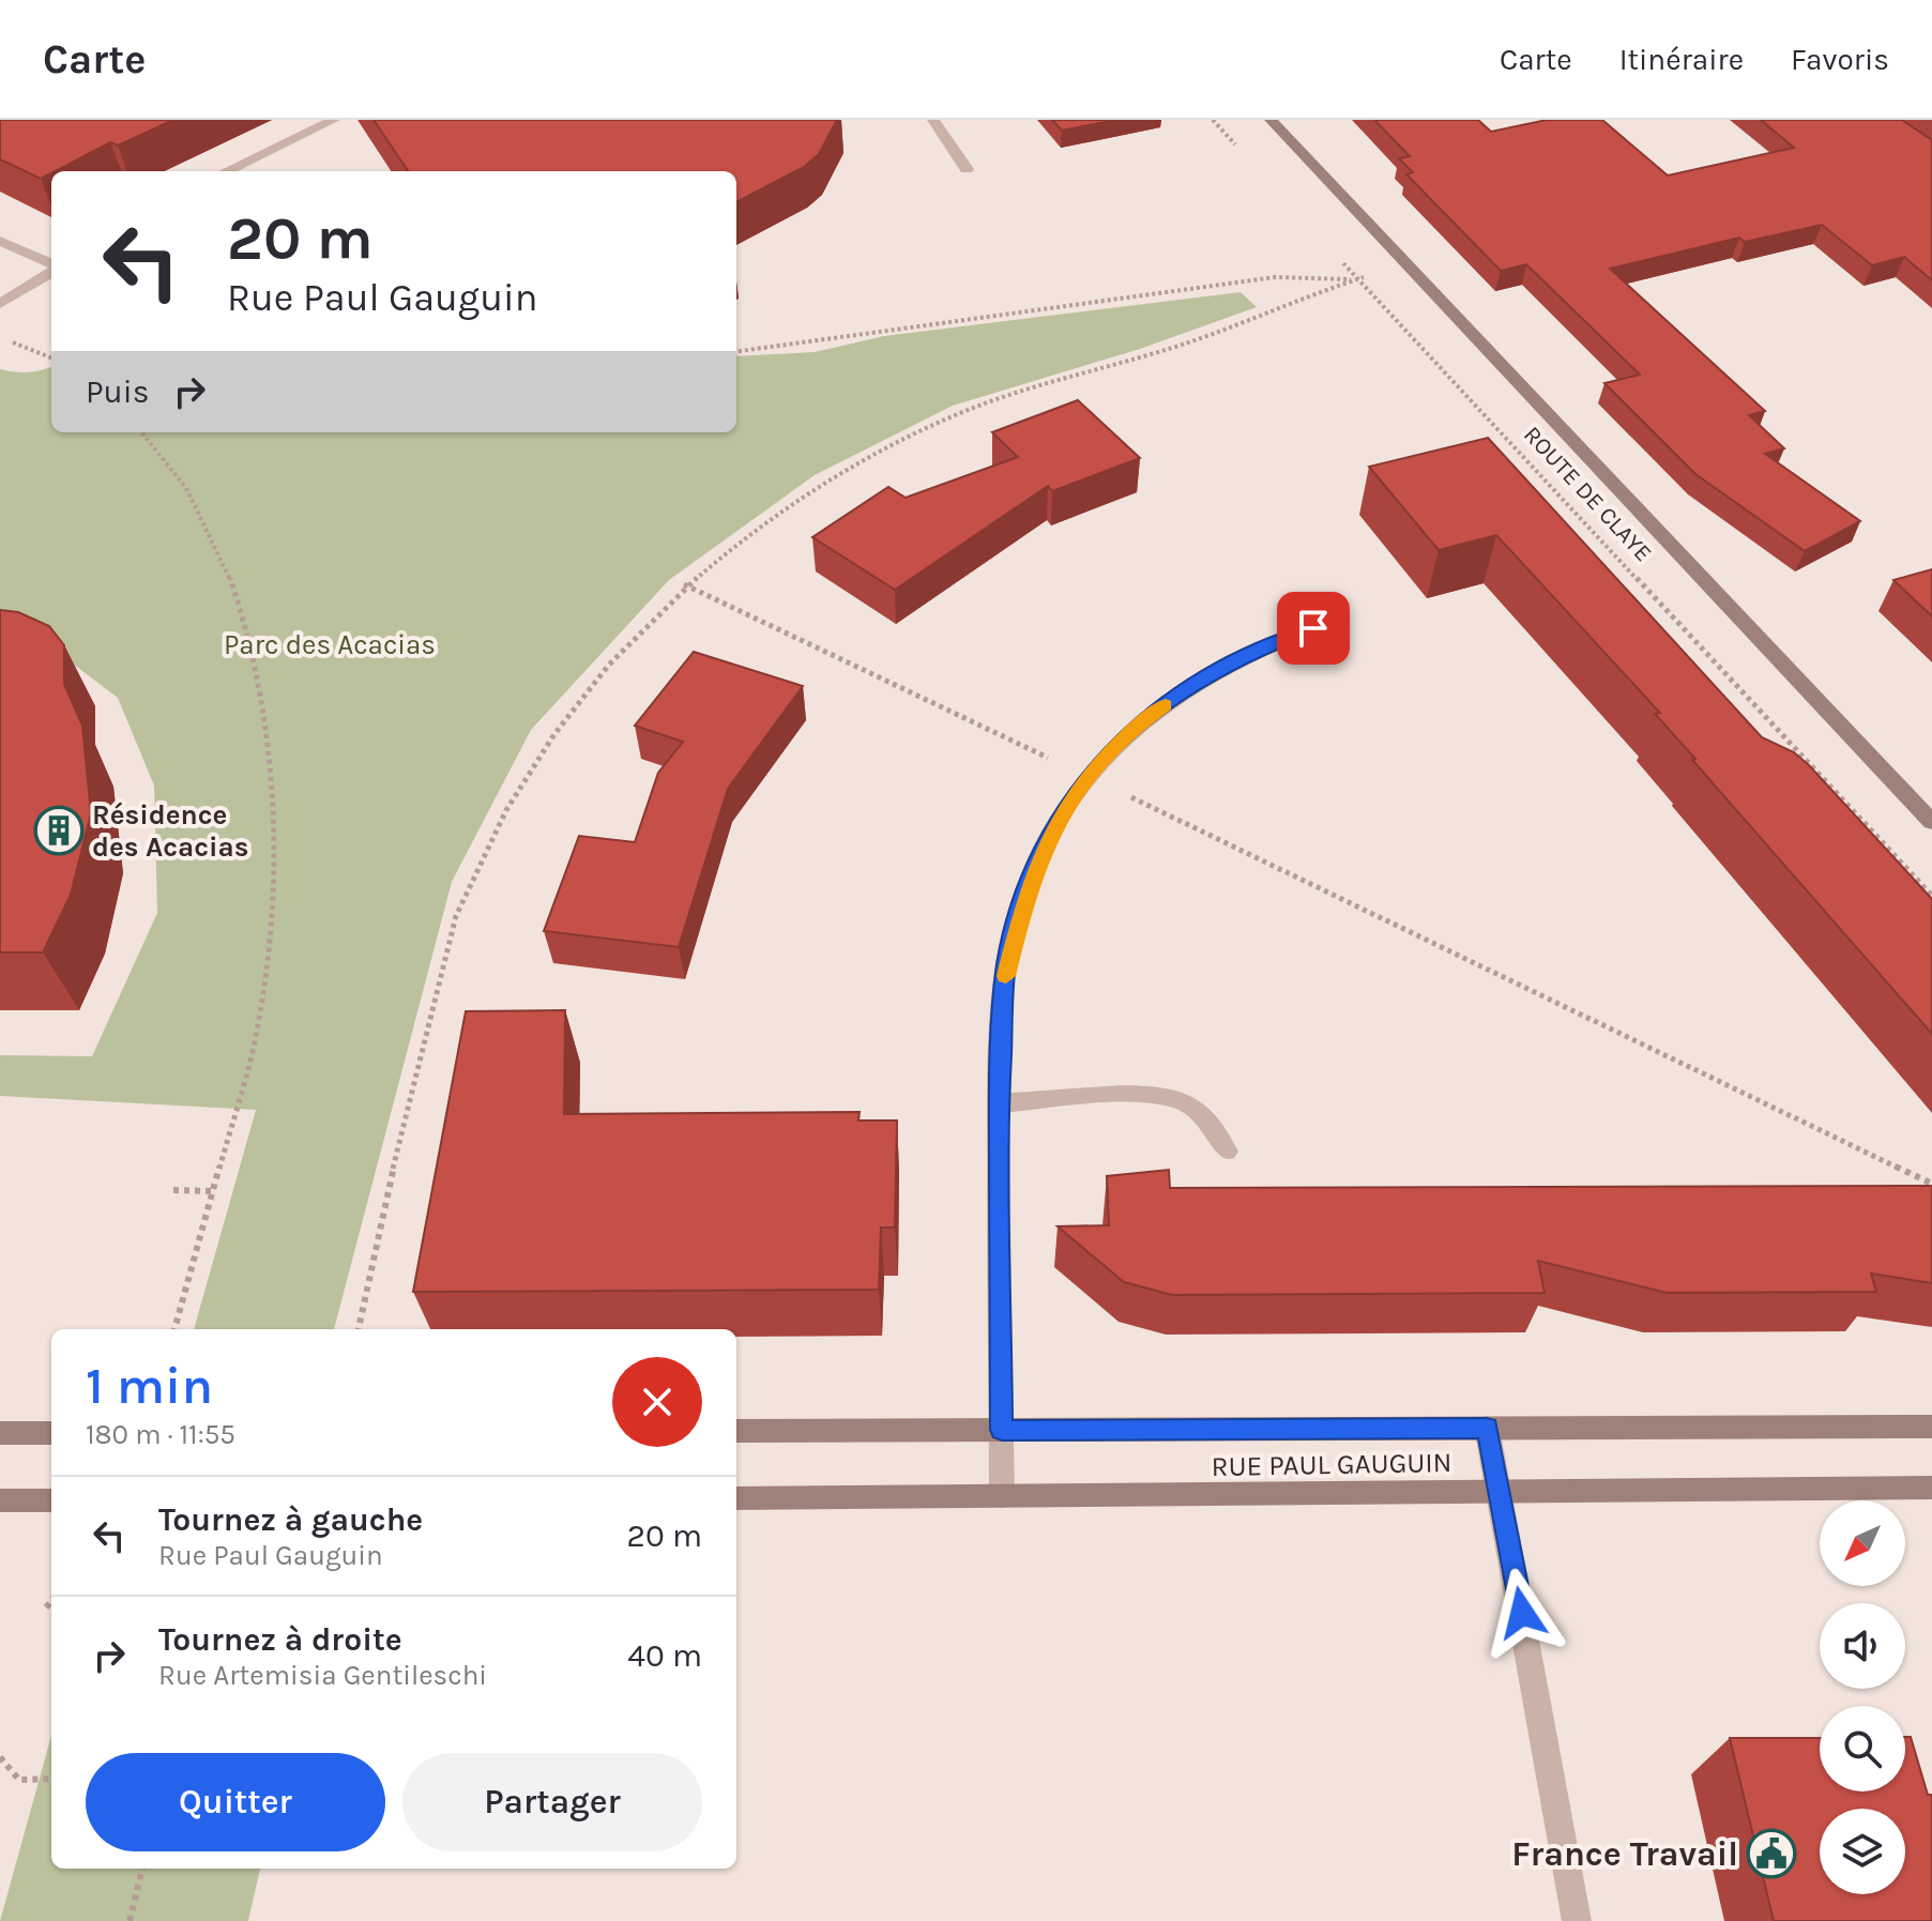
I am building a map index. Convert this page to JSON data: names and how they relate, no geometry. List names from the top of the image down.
{
  "streets": {
    "street": ["ROUTE DE CLAYE", "RUE PAUL GAUGUIN"]
  },
  "parks": ["Parc des Acacias"],
  "places": {
    "building": ["Résidence des Acacias"],
    "public building": ["France Travail"]
  },
  "north": "bottom left",
  "page": {
    "header": "Carte",
    "nav": ["Carte", "Itinéraire", "Favoris"],
    "turn": ["20 m", "Rue Paul Gauguin"],
    "then": "Puis",
    "heading": ["1 min", "180 m · 11:55"],
    "list": [
      {
        "name": "Tournez à gauche",
        "note": "Rue Paul Gauguin",
        "value": "20 m"
      },
      {
        "name": "Tournez à droite",
        "note": "Rue Artemisia Gentileschi",
        "value": "40 m"
      }
    ],
    "buttons": ["Quitter", "Partager"]
  }
}
